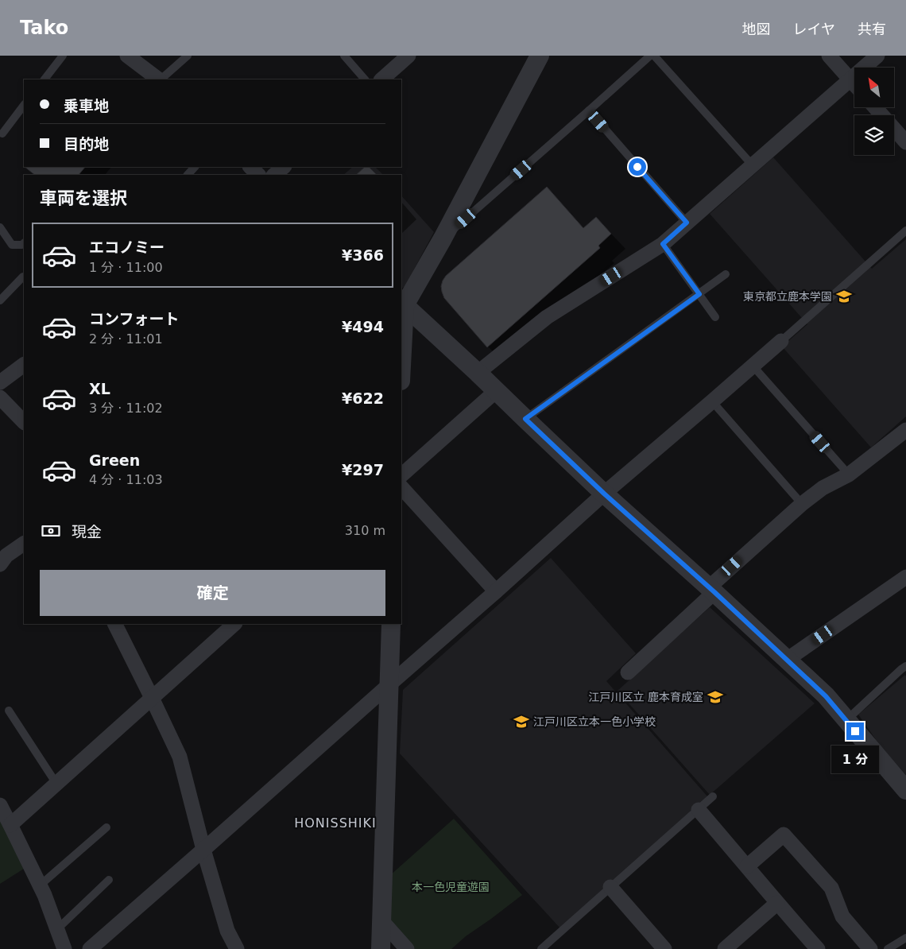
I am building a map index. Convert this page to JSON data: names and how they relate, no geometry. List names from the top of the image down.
{
  "districts": ["HONISSHIKI"],
  "parks": ["本一色児童遊園"],
  "places": {
    "school or university": ["東京都立鹿本学園", "江戸川区立 鹿本育成室", "江戸川区立本一色小学校"]
  },
  "north": "top left",
  "page": {
    "header": "Tako",
    "nav": ["地図", "レイヤ", "共有"],
    "banner": ["乗車地", "目的地"],
    "heading": "車両を選択",
    "list": [
      {
        "name": "エコノミー",
        "note": "1 分 · 11:00",
        "value": "¥366"
      },
      {
        "name": "コンフォート",
        "note": "2 分 · 11:01",
        "value": "¥494"
      },
      {
        "name": "XL",
        "note": "3 分 · 11:02",
        "value": "¥622"
      },
      {
        "name": "Green",
        "note": "4 分 · 11:03",
        "value": "¥297"
      }
    ],
    "pay": ["現金", "310 m"],
    "buttons": "確定",
    "bubble": "1 分"
  }
}
